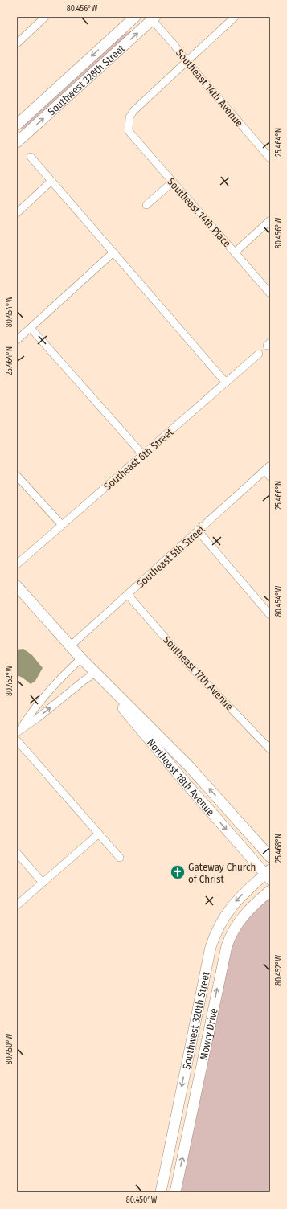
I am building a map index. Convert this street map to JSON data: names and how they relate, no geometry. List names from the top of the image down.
{
  "streets": {
    "street": [
      "Southwest 328th Street",
      "Southeast 14th Avenue",
      "Southeast 14th Place",
      "Southeast 6th Street",
      "Southeast 5th Street",
      "Southeast 17th Avenue",
      "Northeast 18th Avenue",
      "Southwest 320th Street",
      "Mowry Drive"
    ]
  },
  "crossings": [
    ["Southwest 328th Street", "Southeast 14th Avenue"],
    ["Southeast 14th Avenue", "Southeast 14th Place"],
    ["Southeast 5th Street", "Southeast 17th Avenue"],
    ["Southeast 5th Street", "Northeast 18th Avenue"],
    ["Northeast 18th Avenue", "Southwest 320th Street"]
  ],
  "one_way": ["Southwest 320th Street", "Mowry Drive"],
  "places": {
    "church": ["Gateway Church of Christ"]
  },
  "coordinates": [
    "80.456°W",
    "25.464°N",
    "80.454°W",
    "25.466°N",
    "80.452°W",
    "25.468°N",
    "80.450°W"
  ]
}
